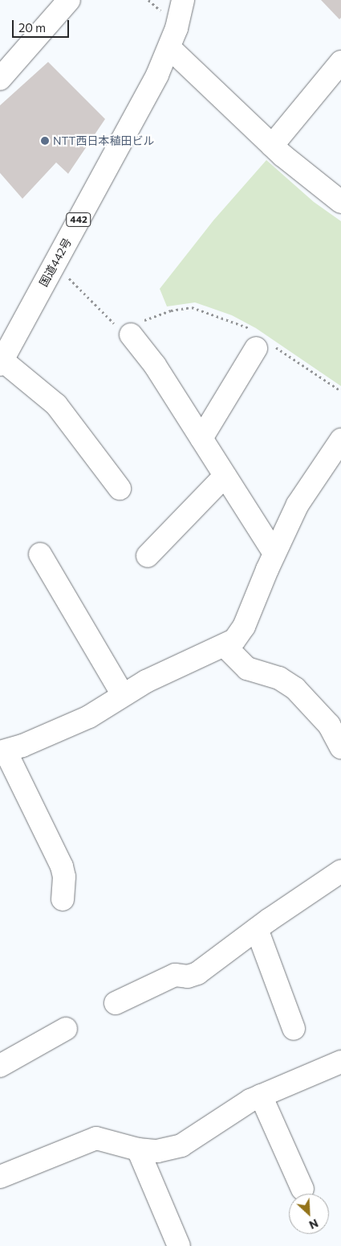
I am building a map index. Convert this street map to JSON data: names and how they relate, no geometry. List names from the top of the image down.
{
  "streets": {
    "main road": ["442", "国道442号"]
  },
  "places": ["NTT西日本稙田ビル"],
  "scale_bar": "20 m",
  "north": "bottom right"
}
